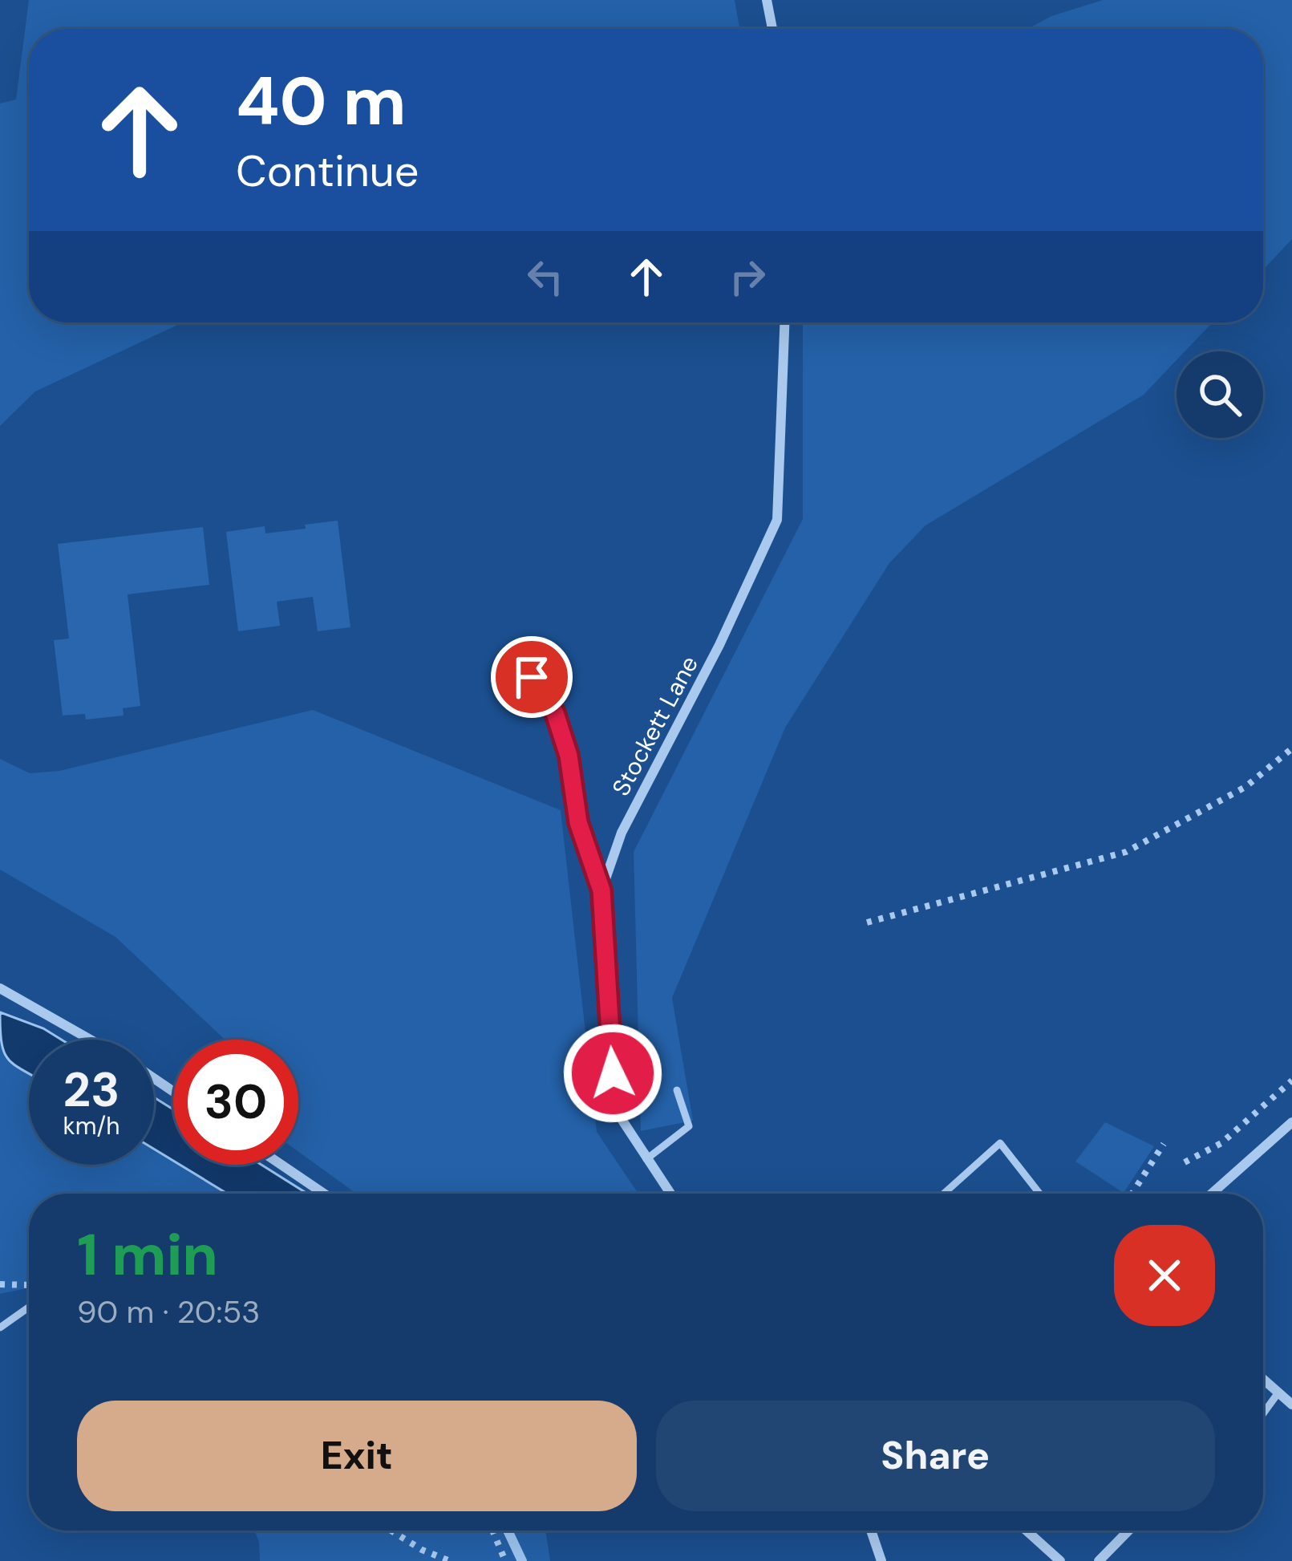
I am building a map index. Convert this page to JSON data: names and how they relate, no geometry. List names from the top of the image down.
{
  "streets": {
    "street": ["Stockett Lane"]
  },
  "page": {
    "turn": ["40 m", "Continue"],
    "speed": "23 km/h",
    "limit": "30",
    "heading": ["1 min", "90 m · 20:53"],
    "buttons": ["Exit", "Share"]
  }
}
